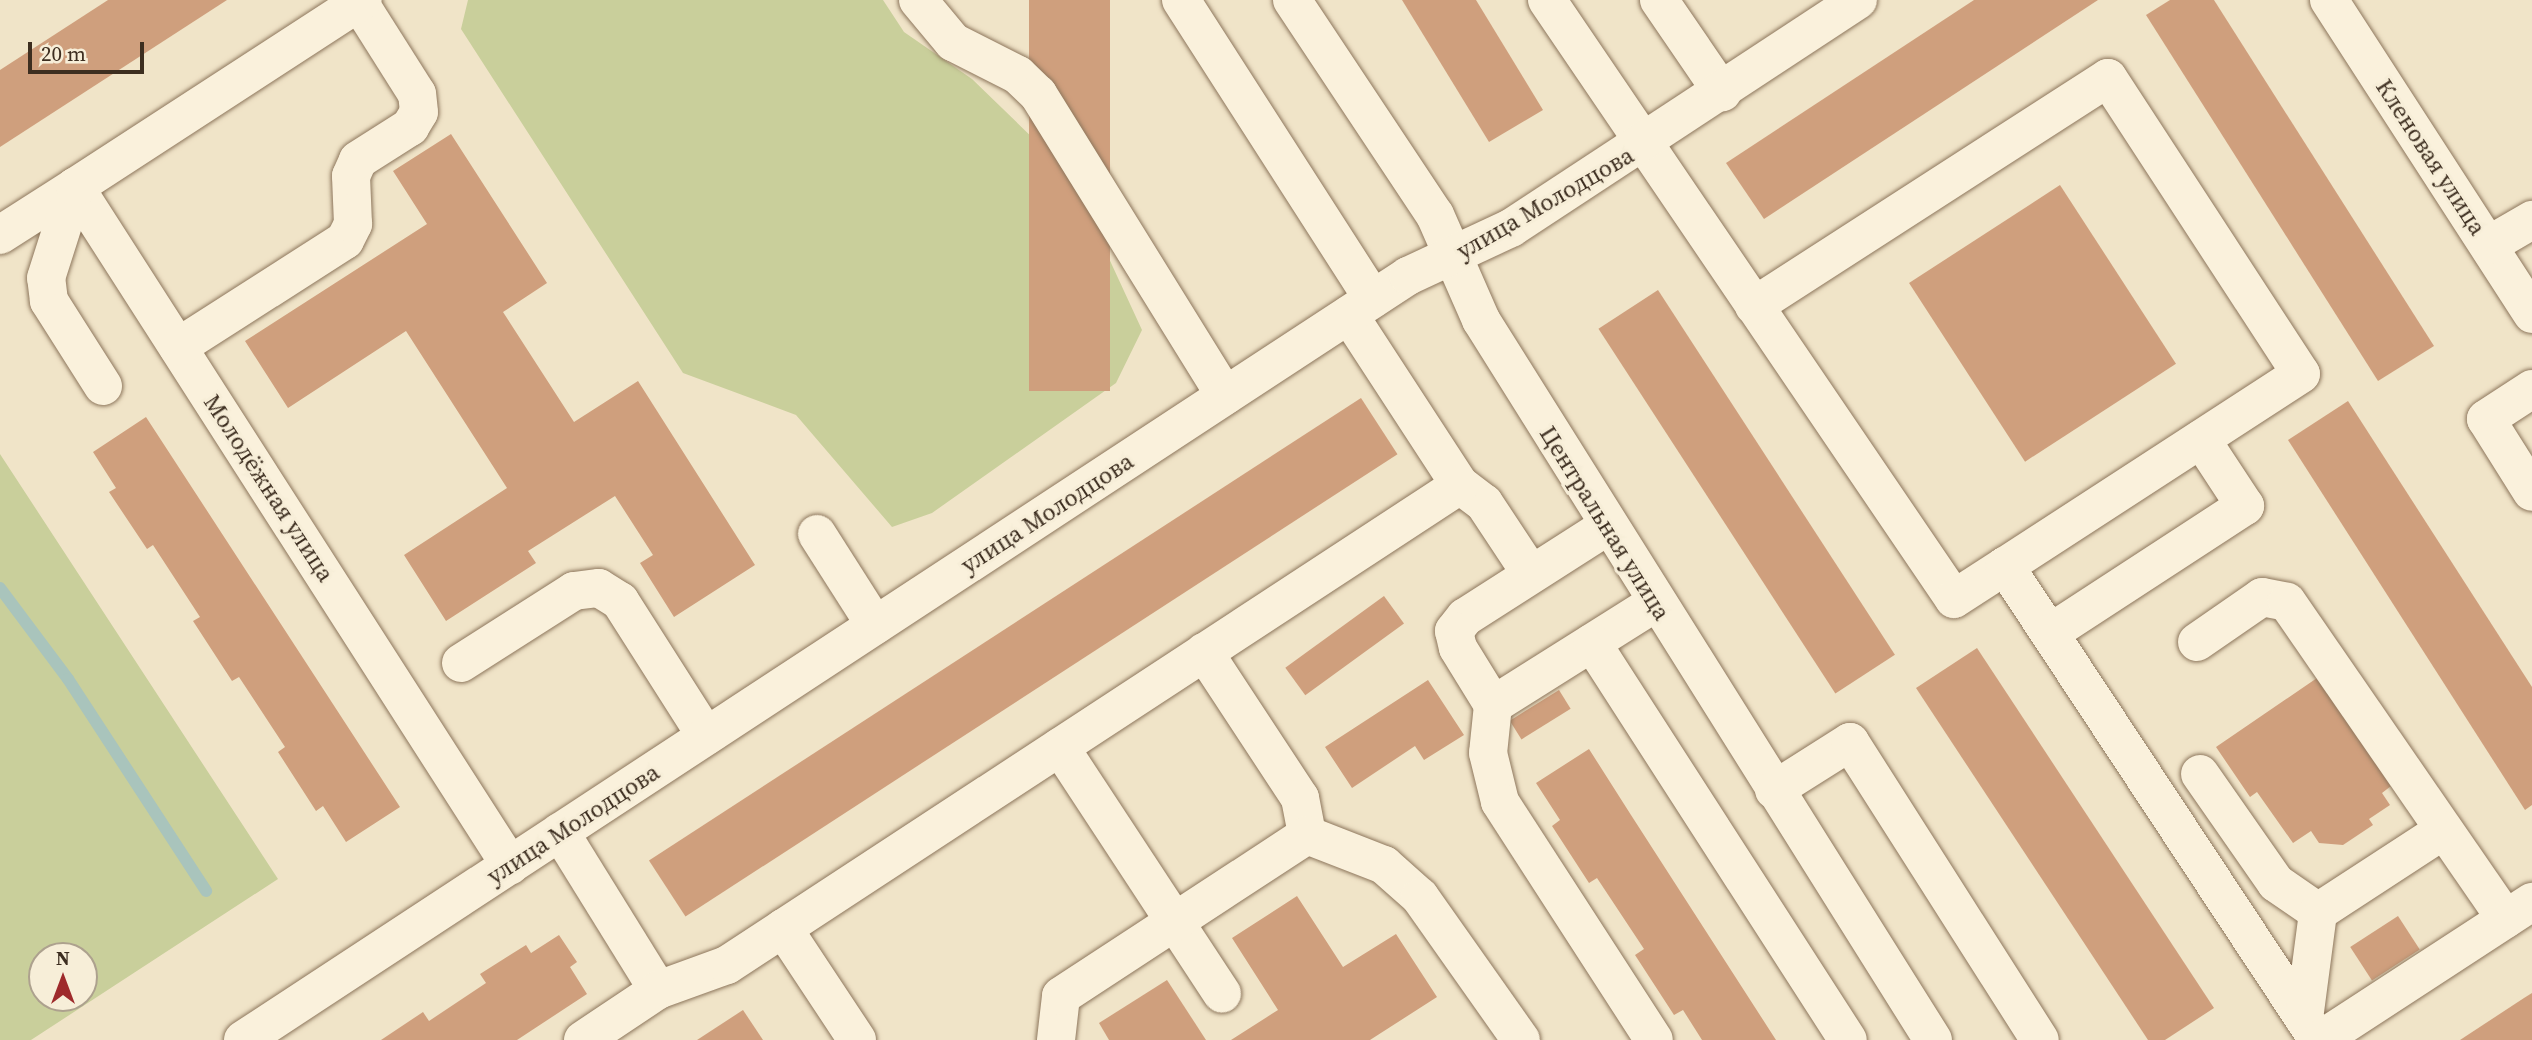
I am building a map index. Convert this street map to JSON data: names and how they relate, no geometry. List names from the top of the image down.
{
  "streets": {
    "street": [
      "Кленовая улица",
      "улица Молодцова",
      "Молодёжная улица",
      "Центральная улица"
    ]
  },
  "crossings": [
    ["улица Молодцова", "Молодёжная улица"],
    ["улица Молодцова", "Центральная улица"]
  ],
  "scale_bar": "20 m",
  "north": "top"
}
